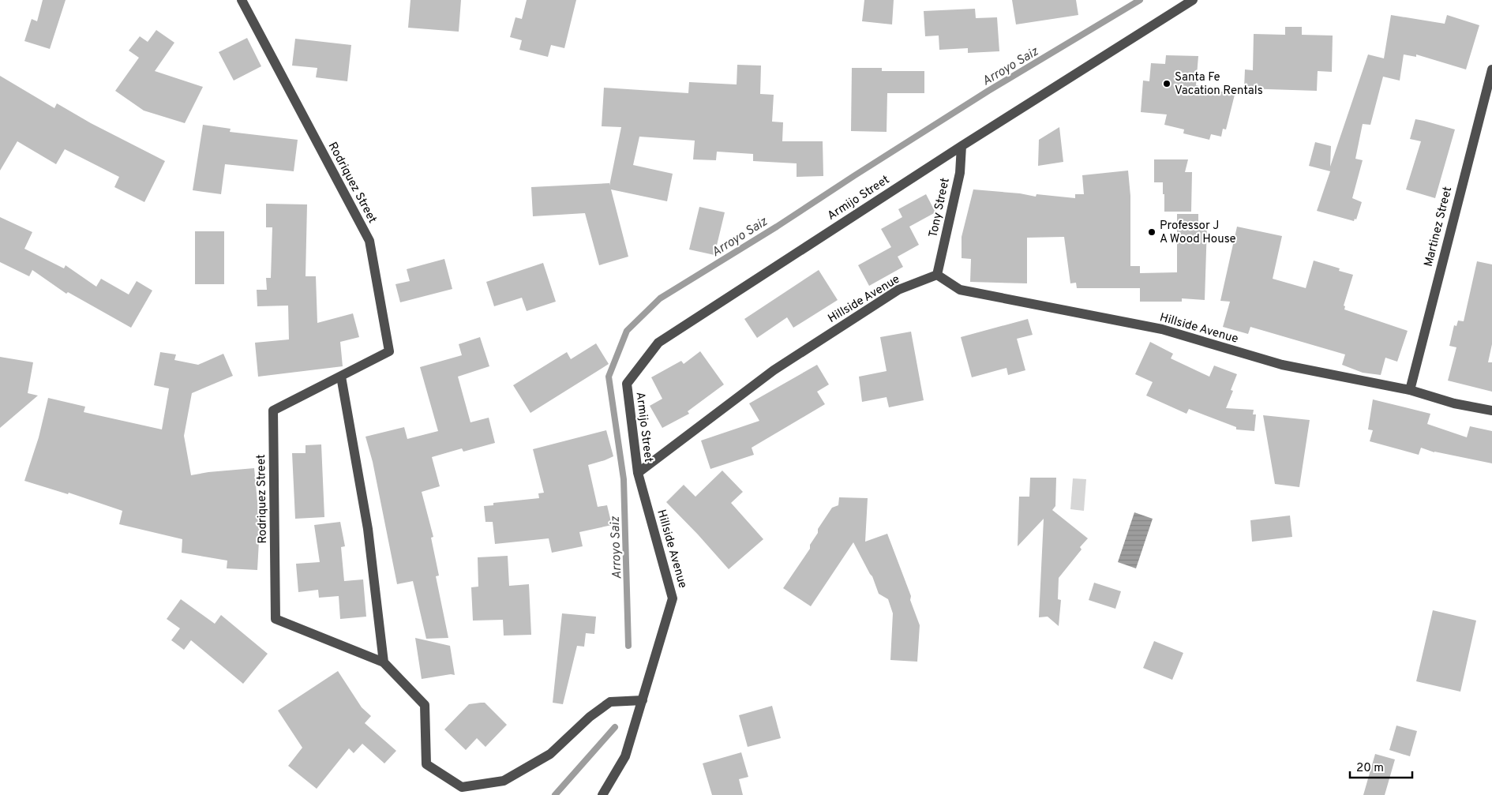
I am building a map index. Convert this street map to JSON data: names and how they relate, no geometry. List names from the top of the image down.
{
  "streets": {
    "street": [
      "Rodriquez Street",
      "Armijo Street",
      "Tony Street",
      "Martinez Street",
      "Hillside Avenue"
    ]
  },
  "crossings": [
    ["Rodriquez Street", "Hillside Avenue"],
    ["Armijo Street", "Tony Street"],
    ["Armijo Street", "Hillside Avenue"],
    ["Tony Street", "Hillside Avenue"],
    ["Martinez Street", "Hillside Avenue"]
  ],
  "water": ["Arroyo Saiz"],
  "places": ["Santa Fe Vacation Rentals", "Professor J A Wood House"],
  "scale_bar": "20 m"
}
